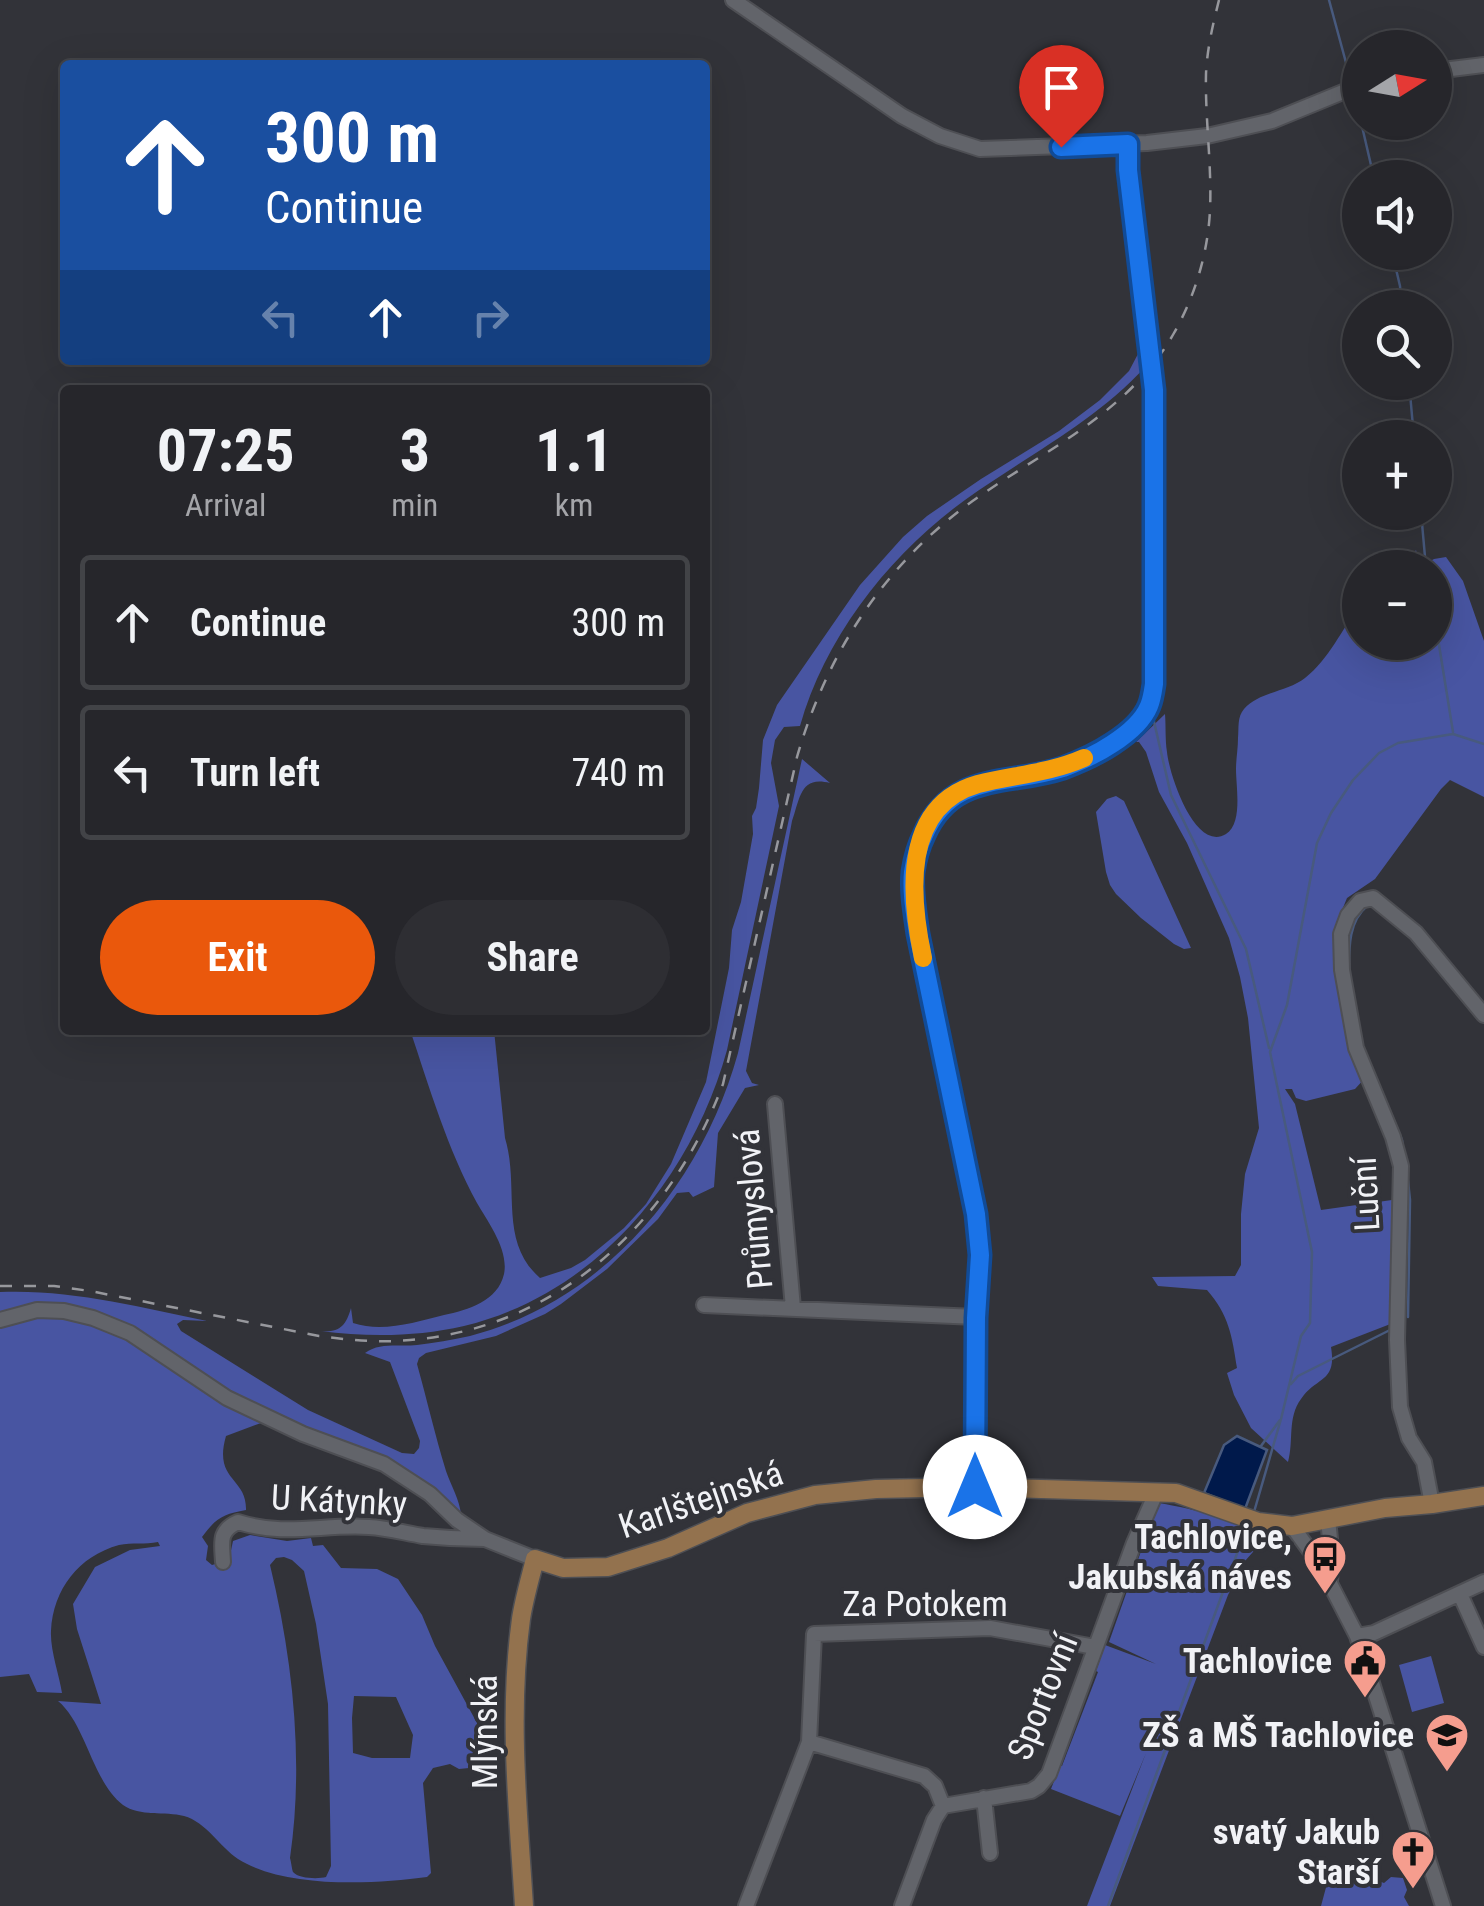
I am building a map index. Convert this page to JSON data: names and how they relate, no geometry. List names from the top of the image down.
{
  "streets": {
    "main road": ["Karlštejnská", "Mlýnská"],
    "street": [
      "Luční",
      "Průmyslová",
      "U Kátynky",
      "Za Potokem",
      "Sportovní"
    ]
  },
  "crossings": [
    ["Luční", "Karlštejnská"],
    ["Karlštejnská", "U Kátynky"],
    ["Karlštejnská", "Sportovní"],
    ["Karlštejnská", "Mlýnská"],
    ["Za Potokem", "Sportovní"]
  ],
  "places": {
    "bus stop": ["Tachlovice, Jakubská náves"],
    "public building": ["Tachlovice"],
    "school or university": ["ZŠ a MŠ Tachlovice"],
    "church": ["svatý Jakub Starší"]
  },
  "north": "right",
  "page": {
    "map_buttons": ["+", "−"],
    "turn": ["300 m", "Continue"],
    "eta": [
      "07:25",
      "Arrival",
      "3",
      "min",
      "1.1",
      "km"
    ],
    "list": [
      {
        "name": "Continue",
        "value": "300 m"
      },
      {
        "name": "Turn left",
        "value": "740 m"
      }
    ],
    "buttons": ["Exit", "Share"]
  }
}
